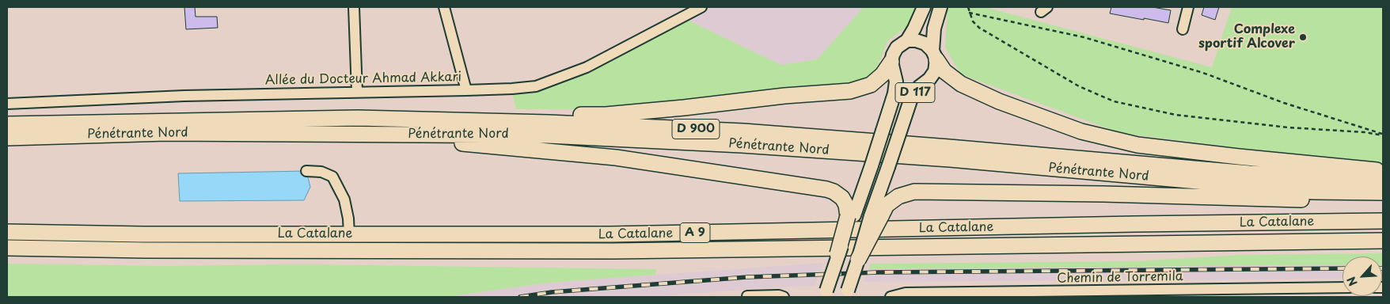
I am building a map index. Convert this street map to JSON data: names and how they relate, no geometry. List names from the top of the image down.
{
  "streets": {
    "highway": [
      "D 900",
      "Pénétrante Nord",
      "La Catalane",
      "A 9"
    ],
    "main road": ["D 117"],
    "street": ["Allée du Docteur Ahmad Akkari", "Chemin de Torremila"]
  },
  "places": ["Complexe sportif Alcover"],
  "north": "bottom left"
}
